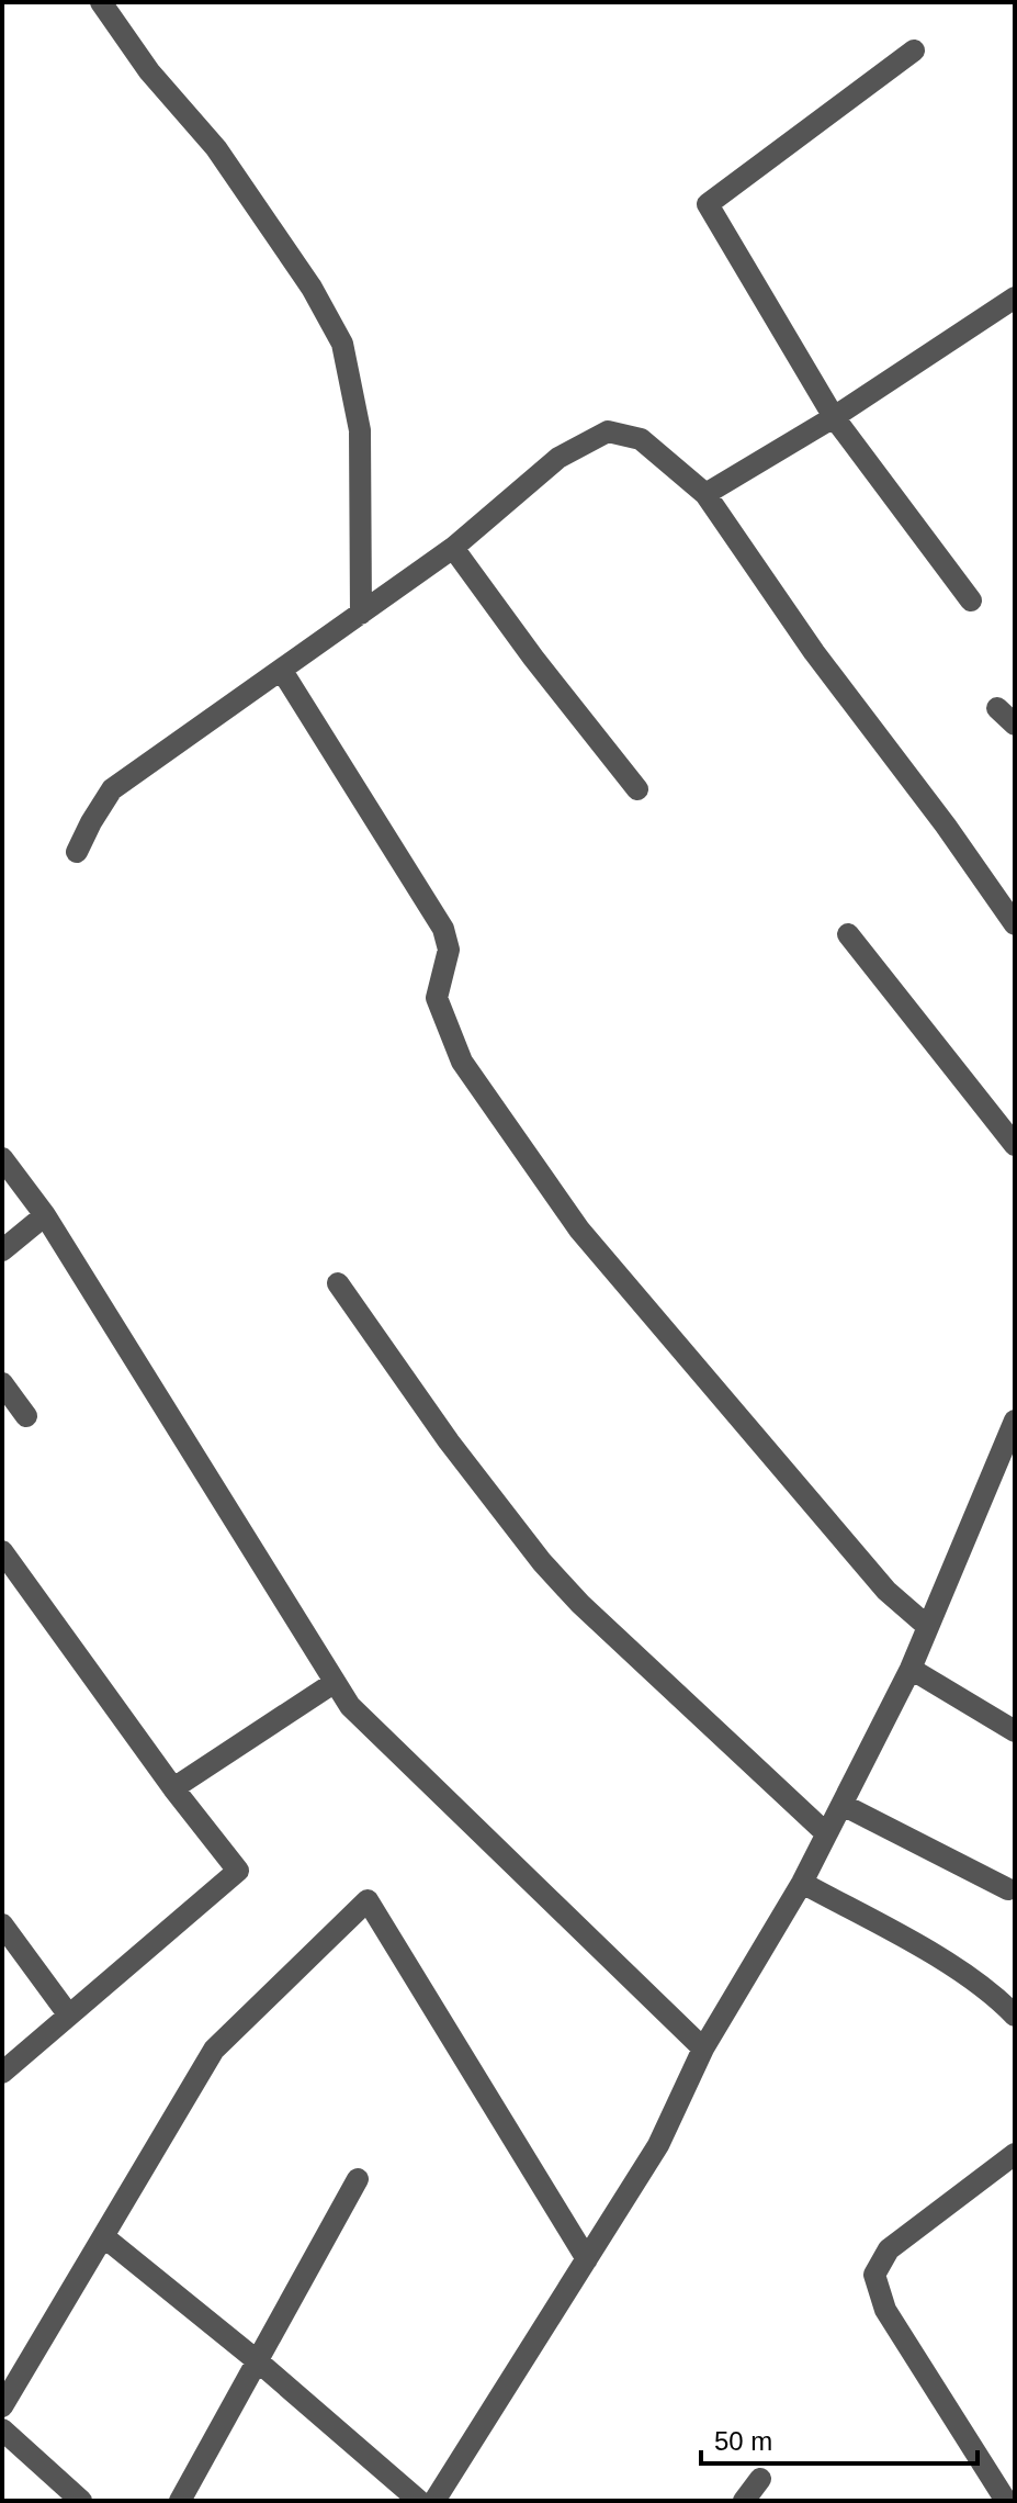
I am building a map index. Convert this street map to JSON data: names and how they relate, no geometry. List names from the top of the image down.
{
  "scale_bar": "50 m"
}
